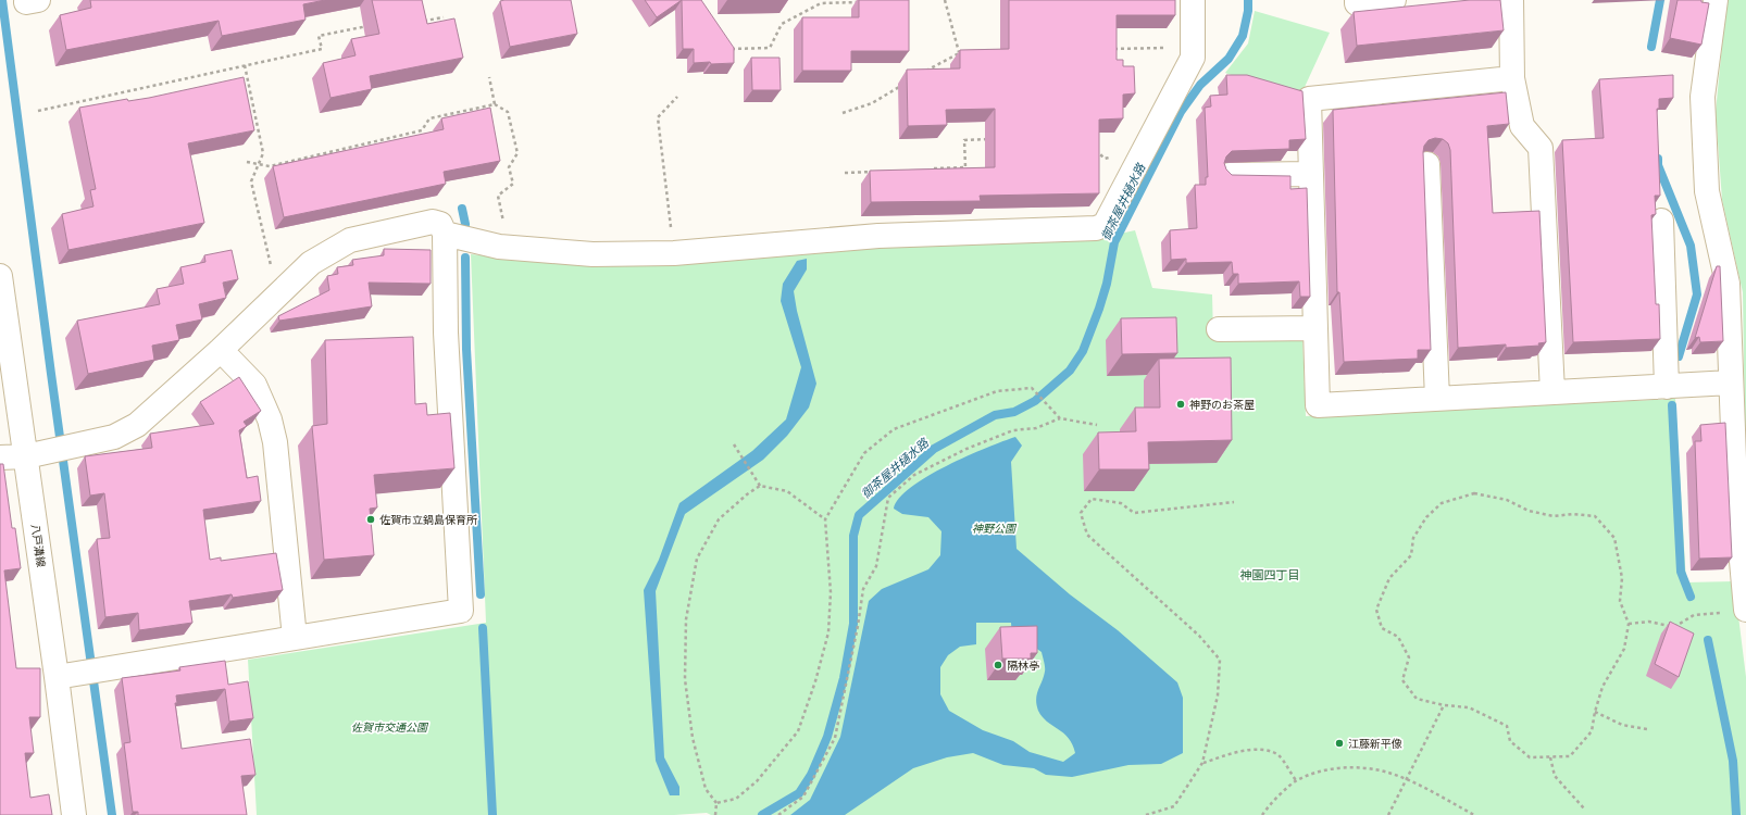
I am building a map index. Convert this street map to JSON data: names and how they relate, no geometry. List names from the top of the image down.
{
  "streets": {
    "street": ["八戸溝線"]
  },
  "districts": ["神園四丁目"],
  "water": ["御茶屋井樋水路"],
  "parks": ["神野公園", "佐賀市交通公園"],
  "places": [
    "神野のお茶屋",
    "佐賀市立鍋島保育所",
    "隔林亭",
    "江藤新平像"
  ]
}
